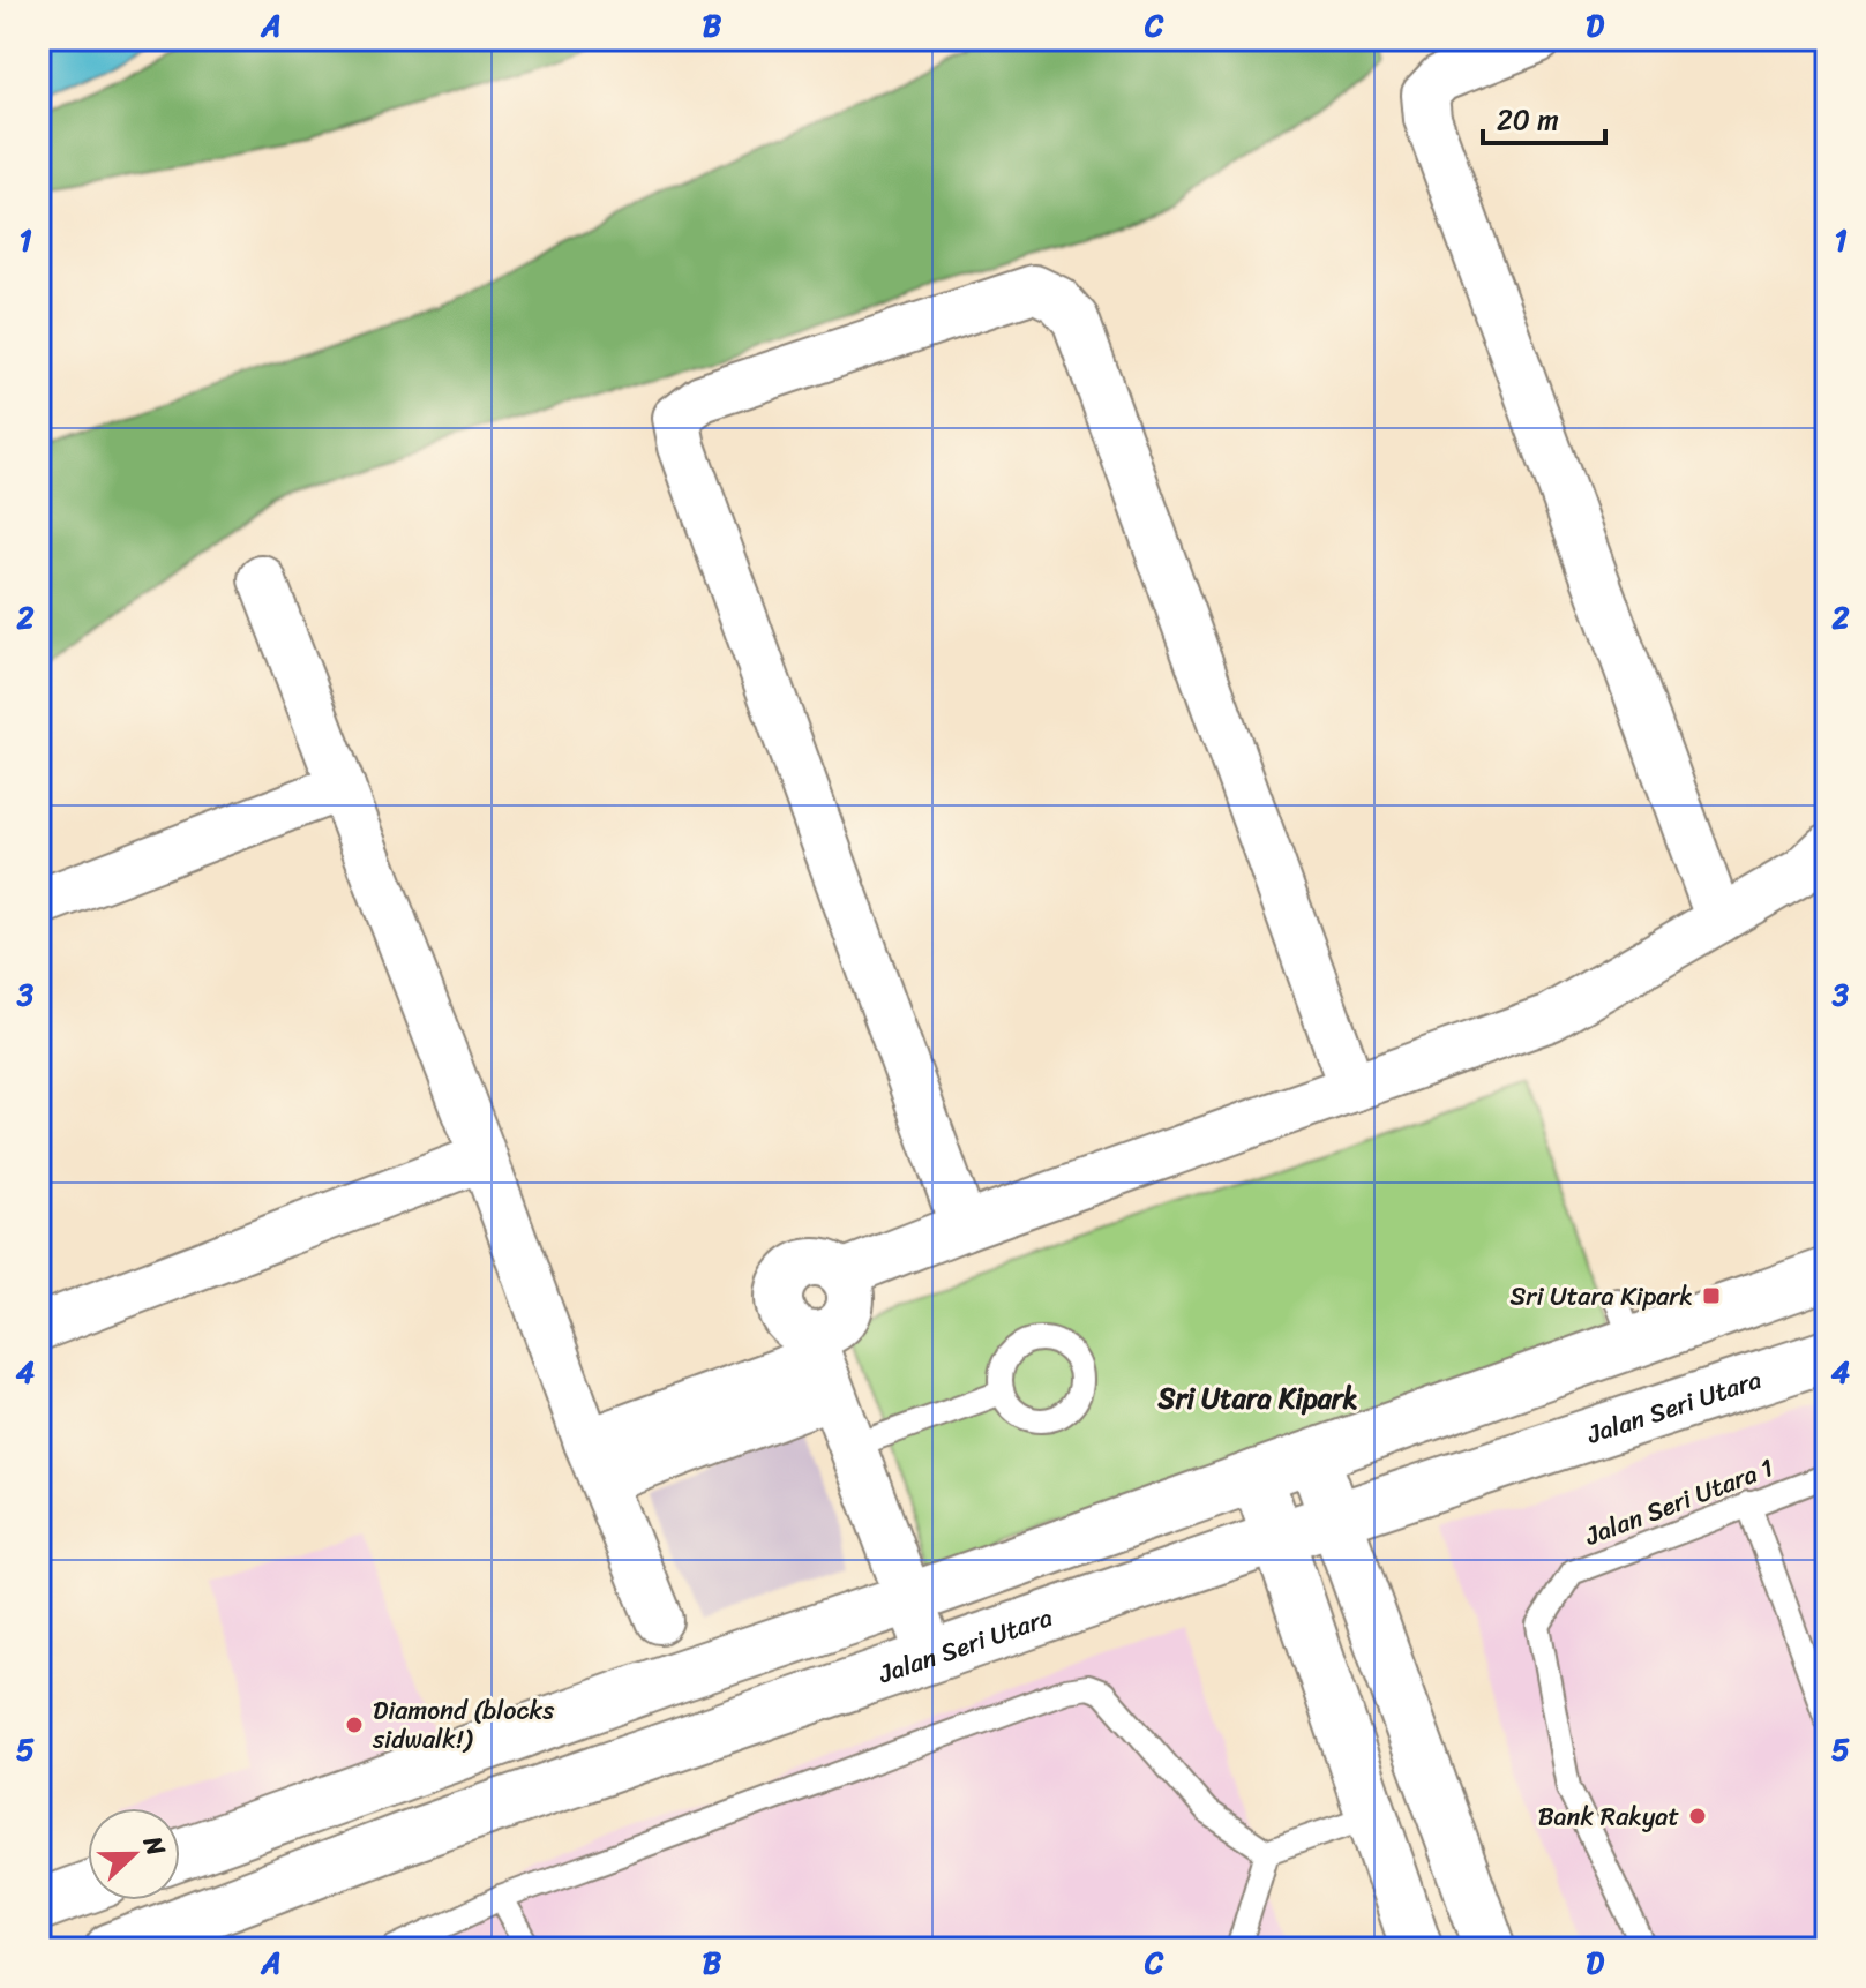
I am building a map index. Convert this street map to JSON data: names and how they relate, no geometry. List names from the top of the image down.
{
  "streets": {
    "main road": ["Jalan Seri Utara"],
    "lane": ["Jalan Seri Utara 1"]
  },
  "districts": ["Sri Utara Kipark"],
  "places": {
    "transit": ["Sri Utara Kipark"],
    "other": ["Diamond (blocks sidwalk!)", "Bank Rakyat"]
  },
  "scale_bar": "20 m",
  "north": "right",
  "grid": {
    "columns": [
      "A",
      "B",
      "C",
      "D"
    ],
    "rows": [
      "1",
      "2",
      "3",
      "4",
      "5"
    ]
  }
}
